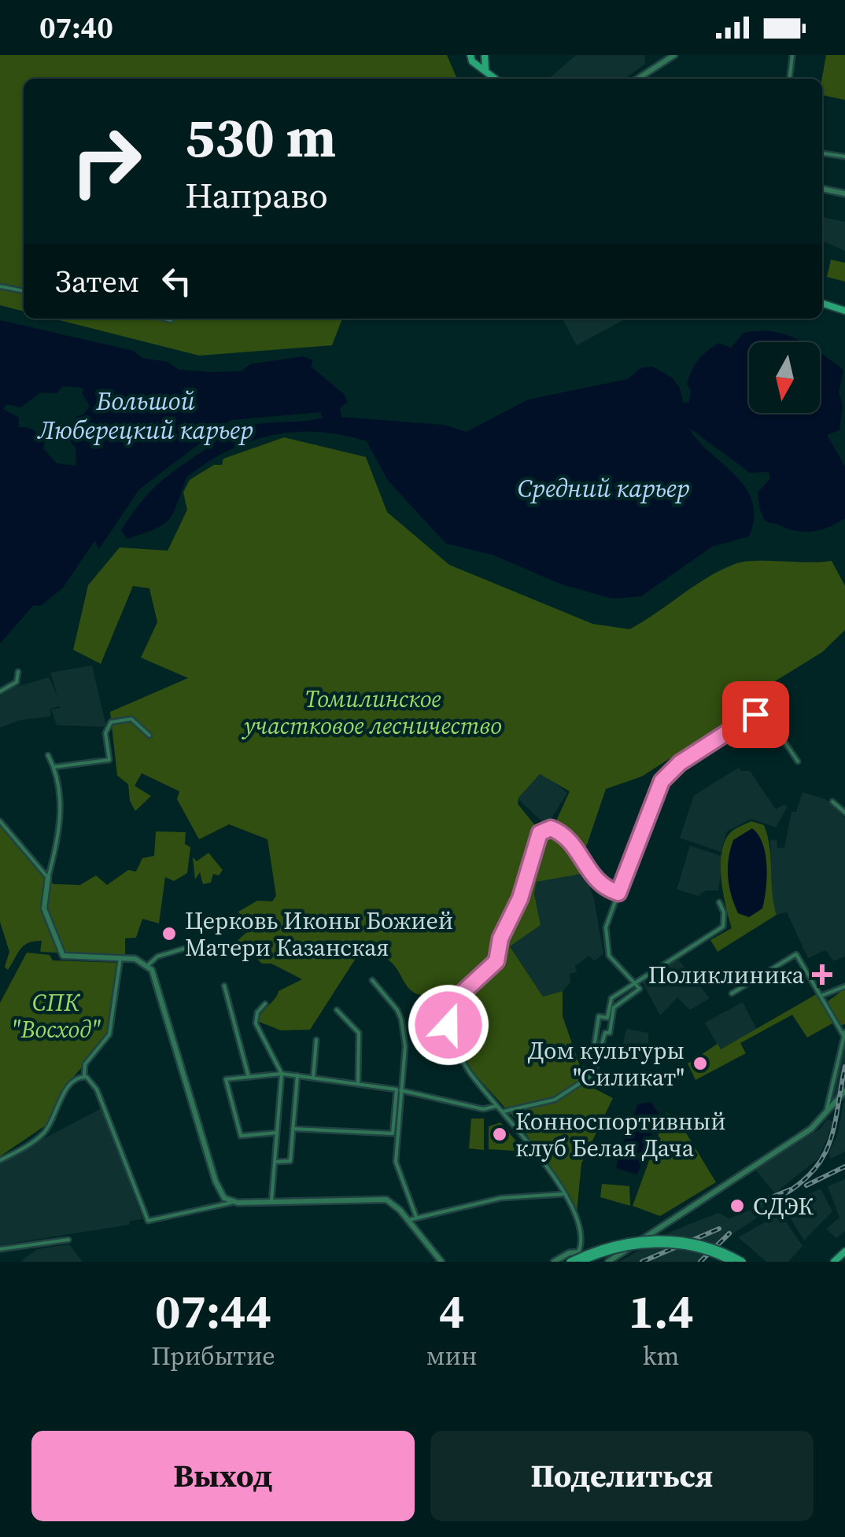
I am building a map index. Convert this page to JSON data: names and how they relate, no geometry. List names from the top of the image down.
{
  "water": ["Большой Люберецкий карьер", "Средний карьер"],
  "parks": ["Томилинское участковое лесничество", "СПК \"Восход\""],
  "places": {
    "other": [
      "Церковь Иконы Божией Матери Казанская",
      "Дом культуры \"Силикат\"",
      "Конноспортивный клуб Белая Дача",
      "СДЭК"
    ],
    "health": ["Поликлиника"]
  },
  "north": "bottom",
  "page": {
    "status": "07:40",
    "turn": ["530 m", "Направо"],
    "then": "Затем",
    "eta": [
      "07:44",
      "Прибытие",
      "4",
      "мин",
      "1.4",
      "km"
    ],
    "buttons": ["Выход", "Поделиться"]
  }
}
